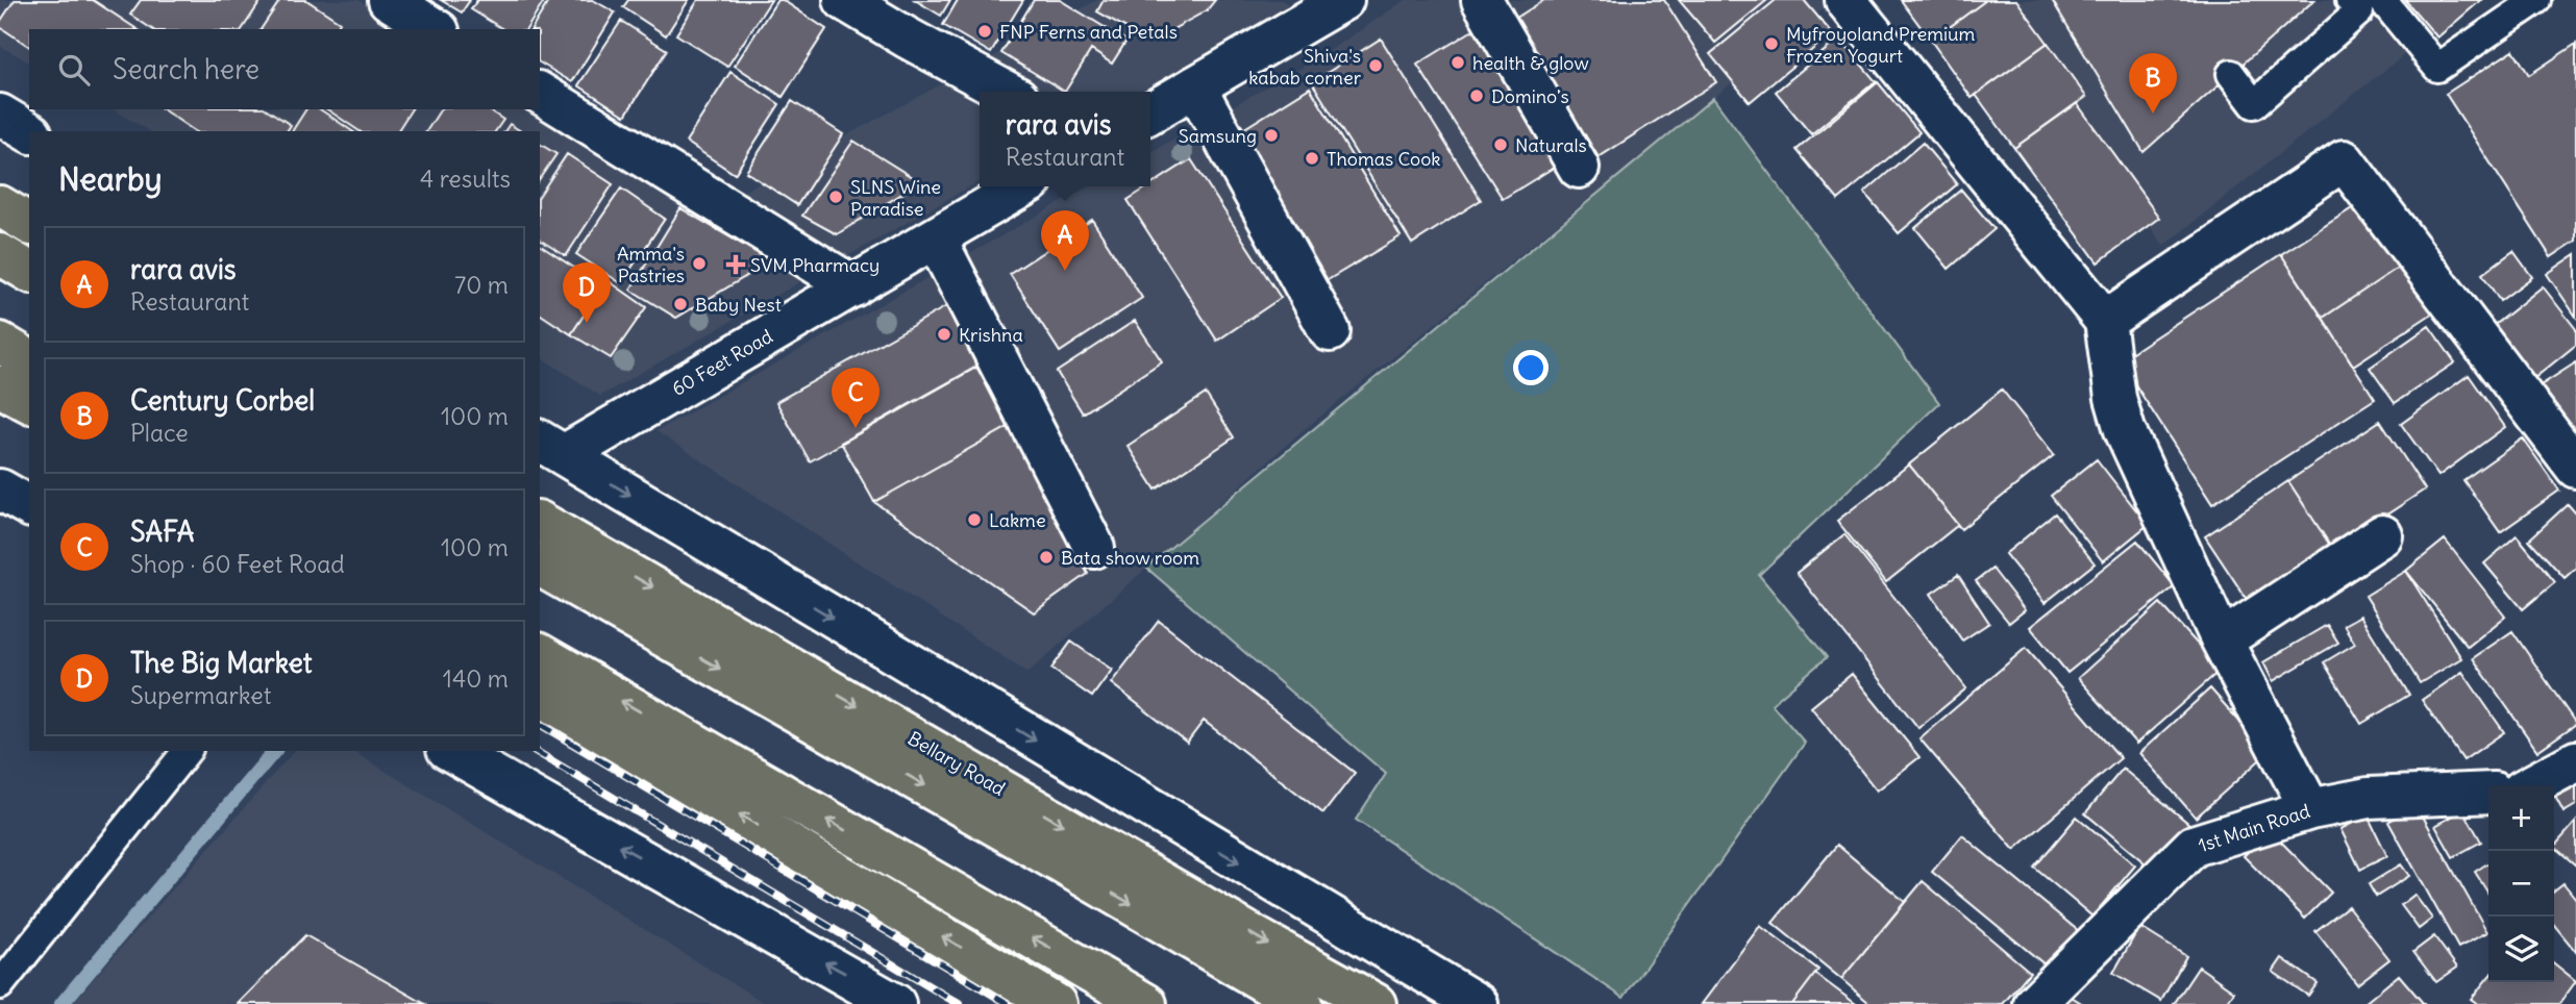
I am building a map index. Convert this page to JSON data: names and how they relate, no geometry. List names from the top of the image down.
{
  "streets": {
    "highway": ["Bellary Road"],
    "street": ["60 Feet Road", "1st Main Road"]
  },
  "places": {
    "other": [
      "FNP Ferns and Petals",
      "Myfroyoland Premium Frozen Yogurt",
      "health & glow",
      "Shiva's kabab corner",
      "Domino's",
      "Samsung",
      "Naturals",
      "Thomas Cook",
      "SLNS Wine Paradise",
      "Amma's Pastries",
      "Baby Nest",
      "Krishna",
      "Lakme",
      "Bata show room"
    ],
    "health": ["SVM Pharmacy"]
  },
  "page": {
    "search": "Search here",
    "pins": [
      "B",
      "A",
      "D",
      "C"
    ],
    "popup": ["rara avis", "Restaurant"],
    "heading": ["Nearby", "4 results"],
    "list": [
      {
        "mark": "A",
        "name": "rara avis",
        "note": "Restaurant",
        "value": "70 m"
      },
      {
        "mark": "B",
        "name": "Century Corbel",
        "note": "Place",
        "value": "100 m"
      },
      {
        "mark": "C",
        "name": "SAFA",
        "note": "Shop · 60 Feet Road",
        "value": "100 m"
      },
      {
        "mark": "D",
        "name": "The Big Market",
        "note": "Supermarket",
        "value": "140 m"
      }
    ],
    "map_buttons": ["+", "−"]
  }
}
